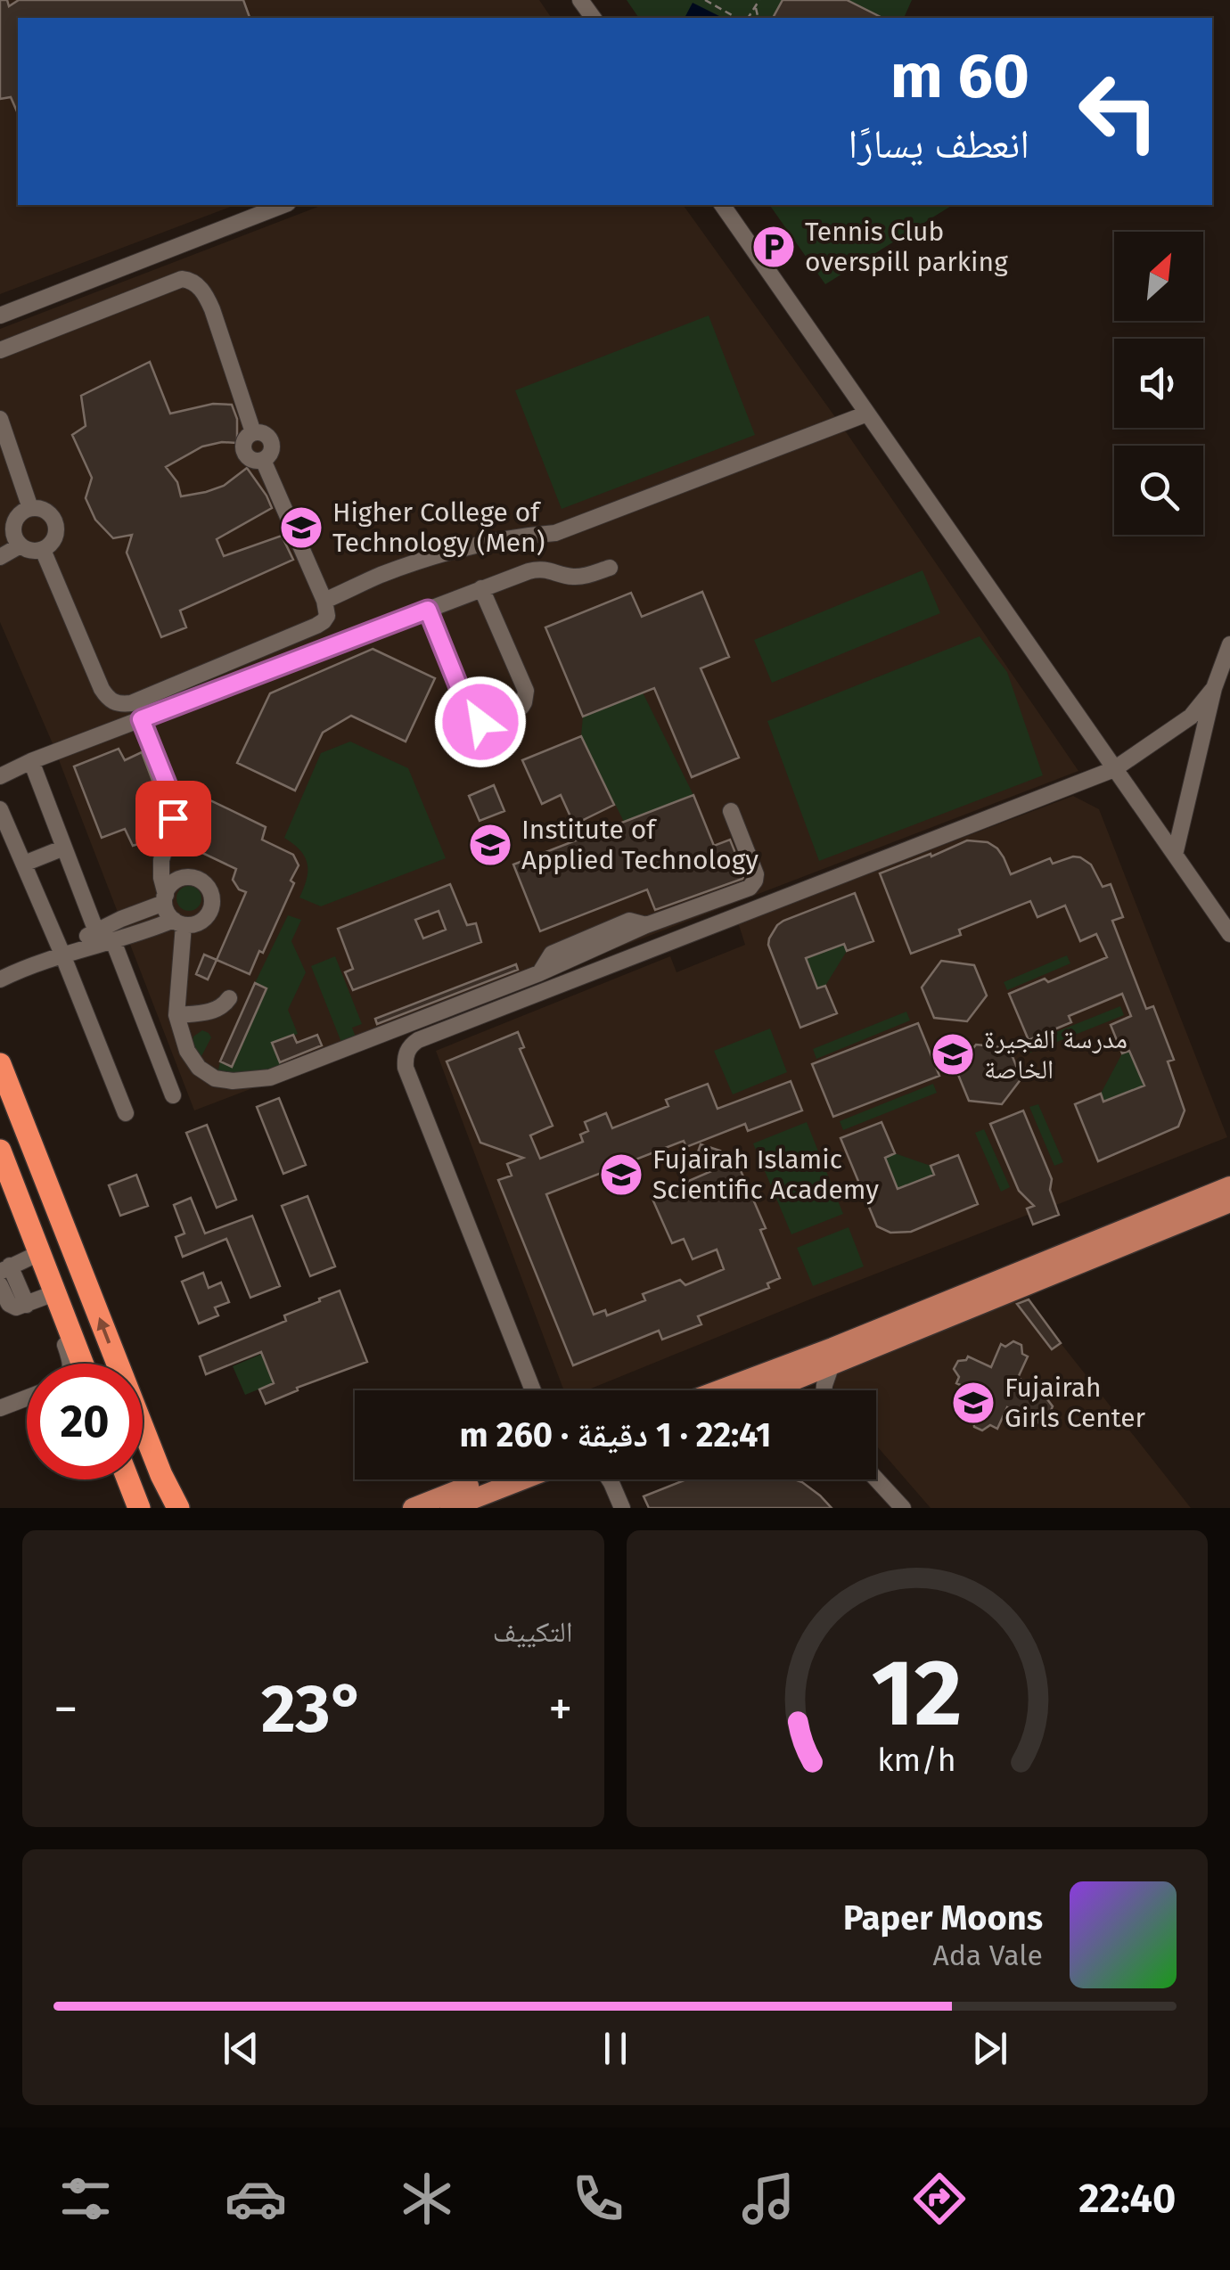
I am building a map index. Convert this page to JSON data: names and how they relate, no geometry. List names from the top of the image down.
{
  "places": {
    "parking": ["Tennis Club overspill parking"],
    "school or university": [
      "Higher College of Technology (Men)",
      "Institute of Applied Technology",
      "مدرسة الفجيرة الخاصة",
      "Fujairah Islamic Scientific Academy",
      "Fujairah Girls Center"
    ]
  },
  "north": "top right",
  "page": {
    "turn": ["60 m", "انعطف يسارًا"],
    "limit": "20",
    "trip": "22:41 · 1 دقيقة · 260 m",
    "tile": "التكييف",
    "heat": ["−", "23°", "+"],
    "song": ["Paper Moons", "Ada Vale"],
    "tabs": "22:40",
    "gauge": ["12", "km/h"]
  }
}
